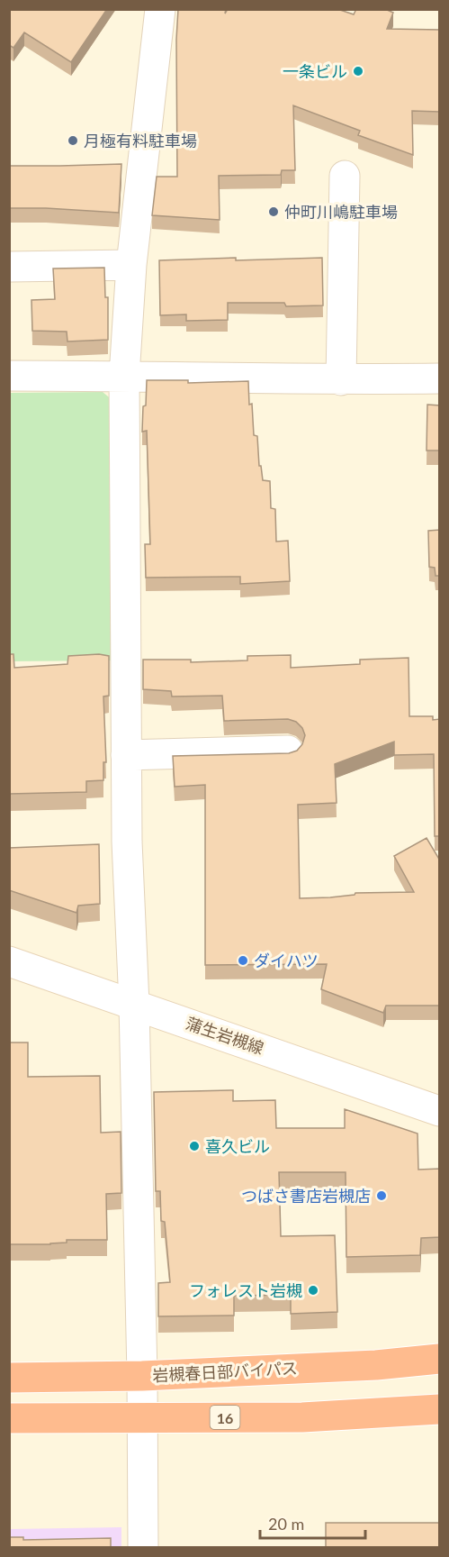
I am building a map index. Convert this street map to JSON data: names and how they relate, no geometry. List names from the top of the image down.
{
  "streets": {
    "highway": ["岩槻春日部バイパス", "16"],
    "street": ["蒲生岩槻線"]
  },
  "places": [
    "一条ビル",
    "月極有料駐車場",
    "仲町川嶋駐車場",
    "ダイハツ",
    "喜久ビル",
    "つばさ書店岩槻店",
    "フォレスト岩槻"
  ],
  "scale_bar": "20 m"
}
